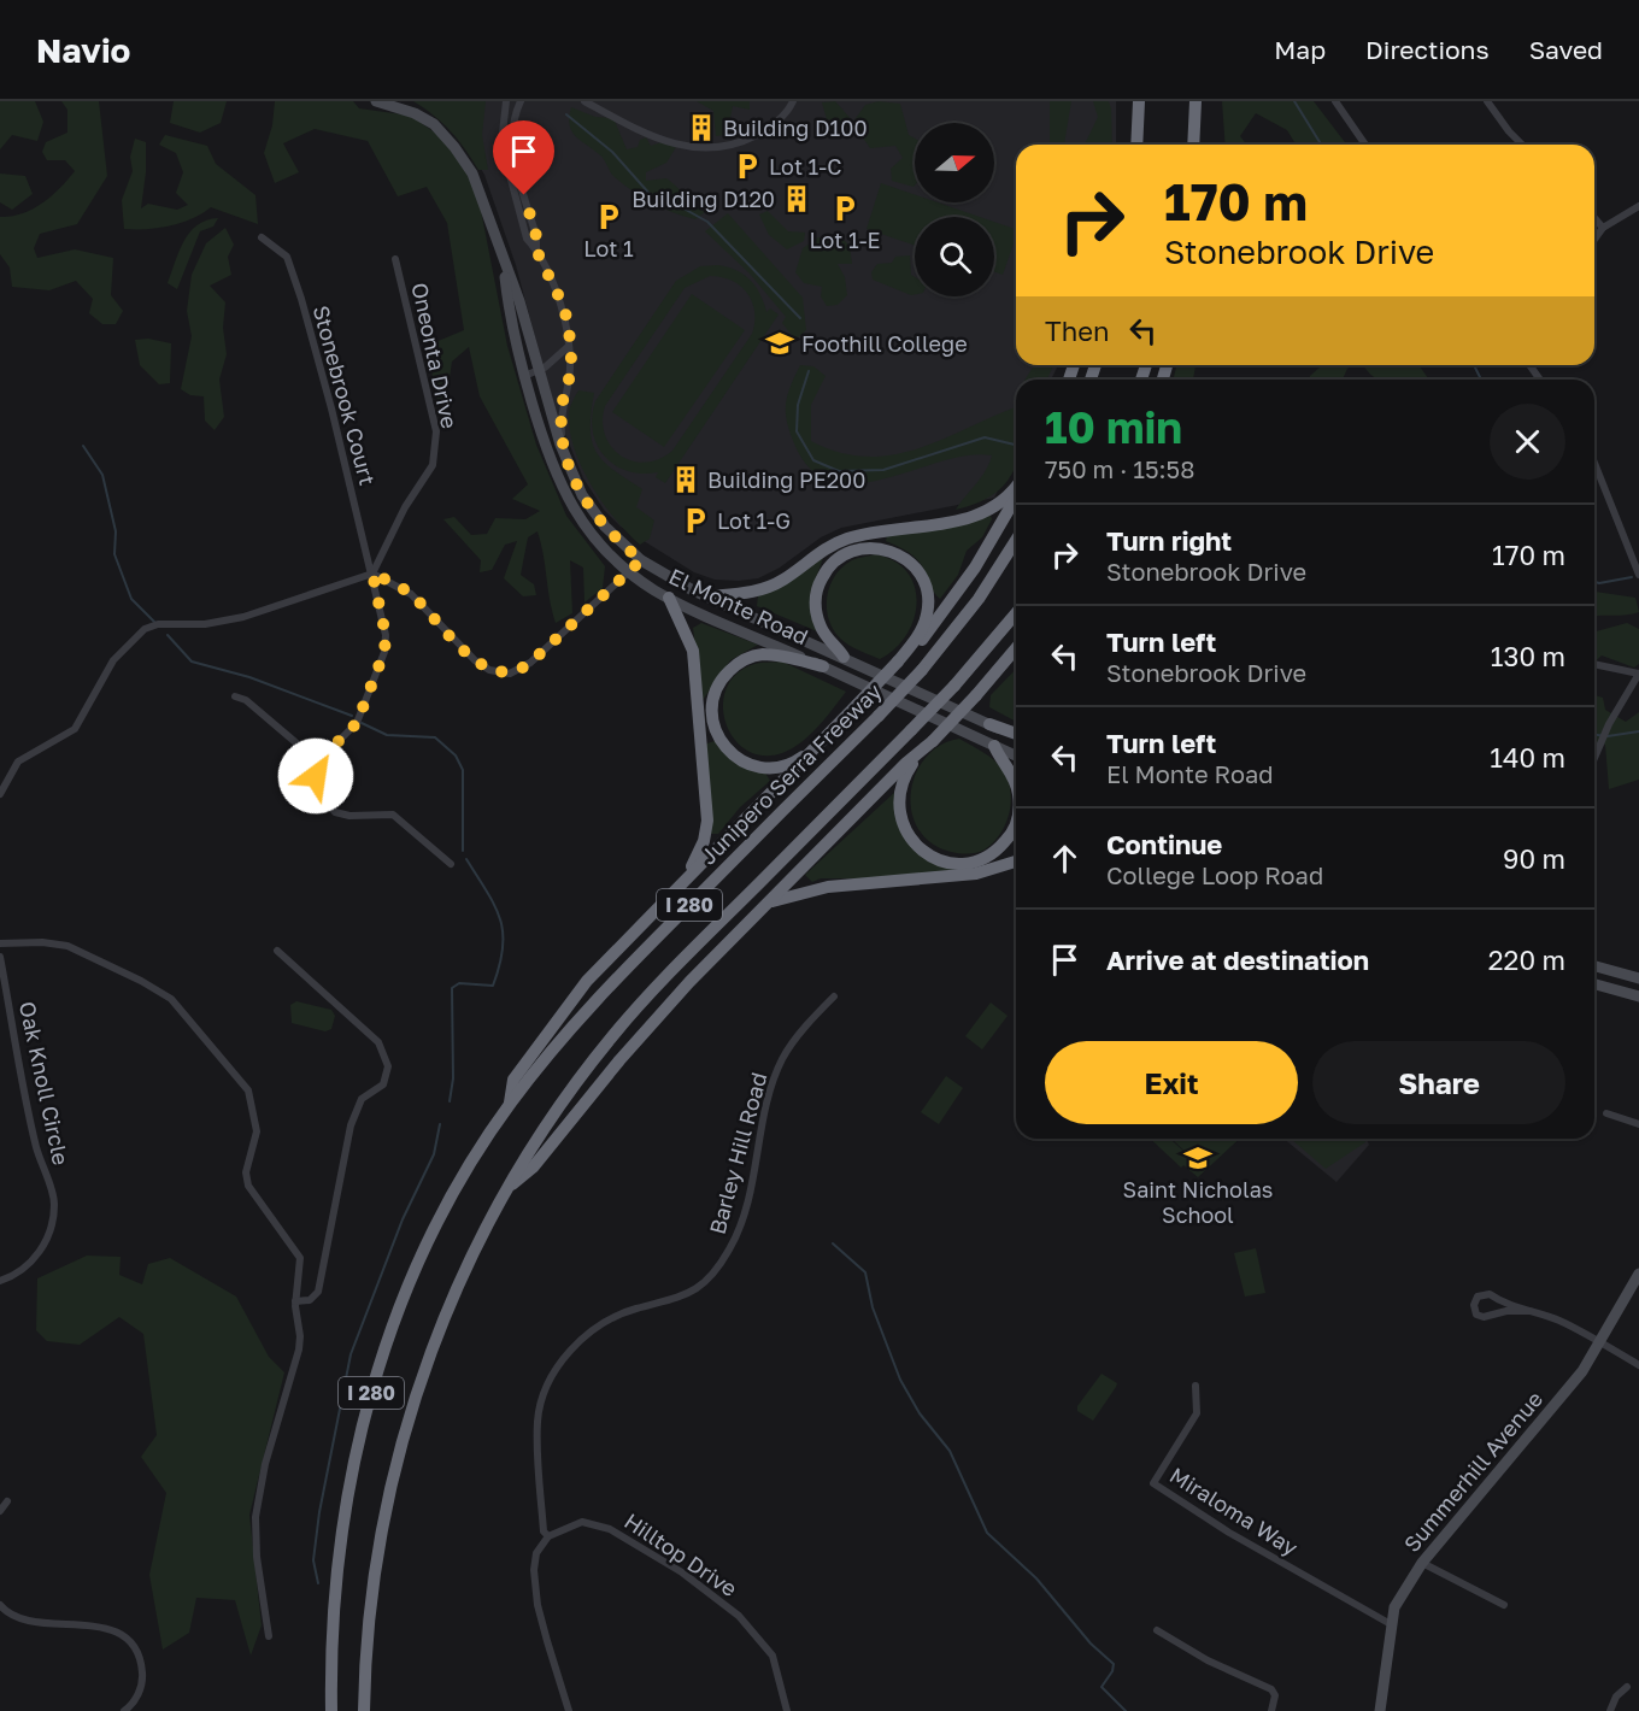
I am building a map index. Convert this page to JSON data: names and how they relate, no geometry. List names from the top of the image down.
{
  "streets": {
    "highway": ["Junipero Serra Freeway", "I 280"],
    "street": [
      "Oneonta Drive",
      "Stonebrook Court",
      "El Monte Road",
      "Oak Knoll Circle",
      "Barley Hill Road",
      "Summerhill Avenue",
      "Miraloma Way",
      "Hilltop Drive"
    ]
  },
  "crossings": [
    ["Oneonta Drive", "Stonebrook Court"],
    ["Barley Hill Road", "Hilltop Drive"],
    ["Summerhill Avenue", "Miraloma Way"]
  ],
  "places": {
    "building": ["Building D100", "Building D120", "Building PE200"],
    "parking": [
      "Lot 1-C",
      "Lot 1-E",
      "Lot 1",
      "Lot 1-G"
    ],
    "school or university": ["Foothill College", "Saint Nicholas School"]
  },
  "north": "right",
  "page": {
    "header": "Navio",
    "nav": ["Map", "Directions", "Saved"],
    "turn": ["170 m", "Stonebrook Drive"],
    "then": "Then",
    "heading": ["10 min", "750 m · 15:58"],
    "list": [
      {
        "name": "Turn right",
        "note": "Stonebrook Drive",
        "value": "170 m"
      },
      {
        "name": "Turn left",
        "note": "Stonebrook Drive",
        "value": "130 m"
      },
      {
        "name": "Turn left",
        "note": "El Monte Road",
        "value": "140 m"
      },
      {
        "name": "Continue",
        "note": "College Loop Road",
        "value": "90 m"
      },
      {
        "name": "Arrive at destination",
        "value": "220 m"
      }
    ],
    "buttons": ["Exit", "Share"]
  }
}
